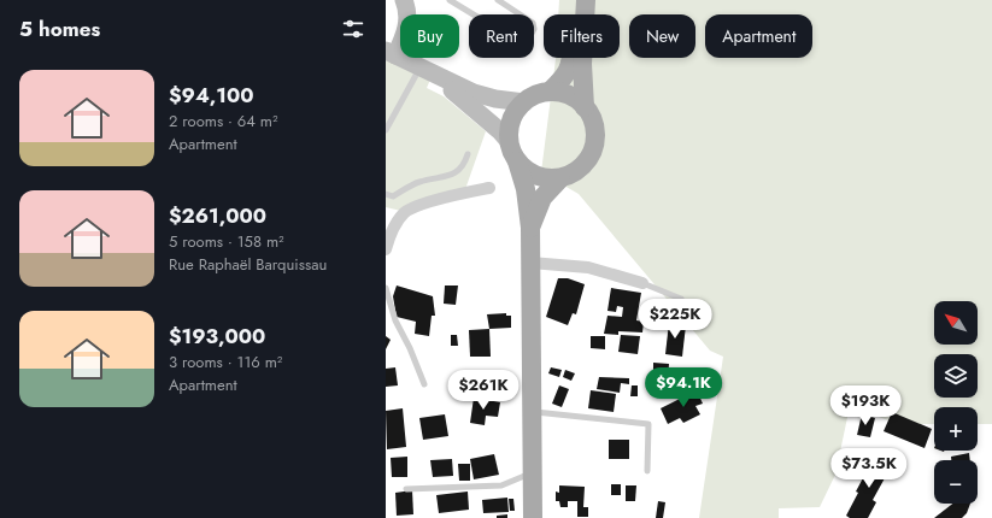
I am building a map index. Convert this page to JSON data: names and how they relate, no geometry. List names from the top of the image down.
{
  "north": "top left",
  "page": {
    "heading": "5 homes",
    "chip": [
      "Buy",
      "Rent",
      "Filters",
      "New",
      "Apartment"
    ],
    "list": [
      {
        "name": "$94,100",
        "note": "2 rooms · 64 m² · Apartment"
      },
      {
        "name": "$261,000",
        "note": "5 rooms · 158 m² · Rue Raphaël Barquissau"
      },
      {
        "name": "$193,000",
        "note": "3 rooms · 116 m² · Apartment"
      }
    ],
    "price": [
      "$225K",
      "$94.1K",
      "$261K",
      "$193K",
      "$73.5K"
    ],
    "map_buttons": ["+", "−"]
  }
}
